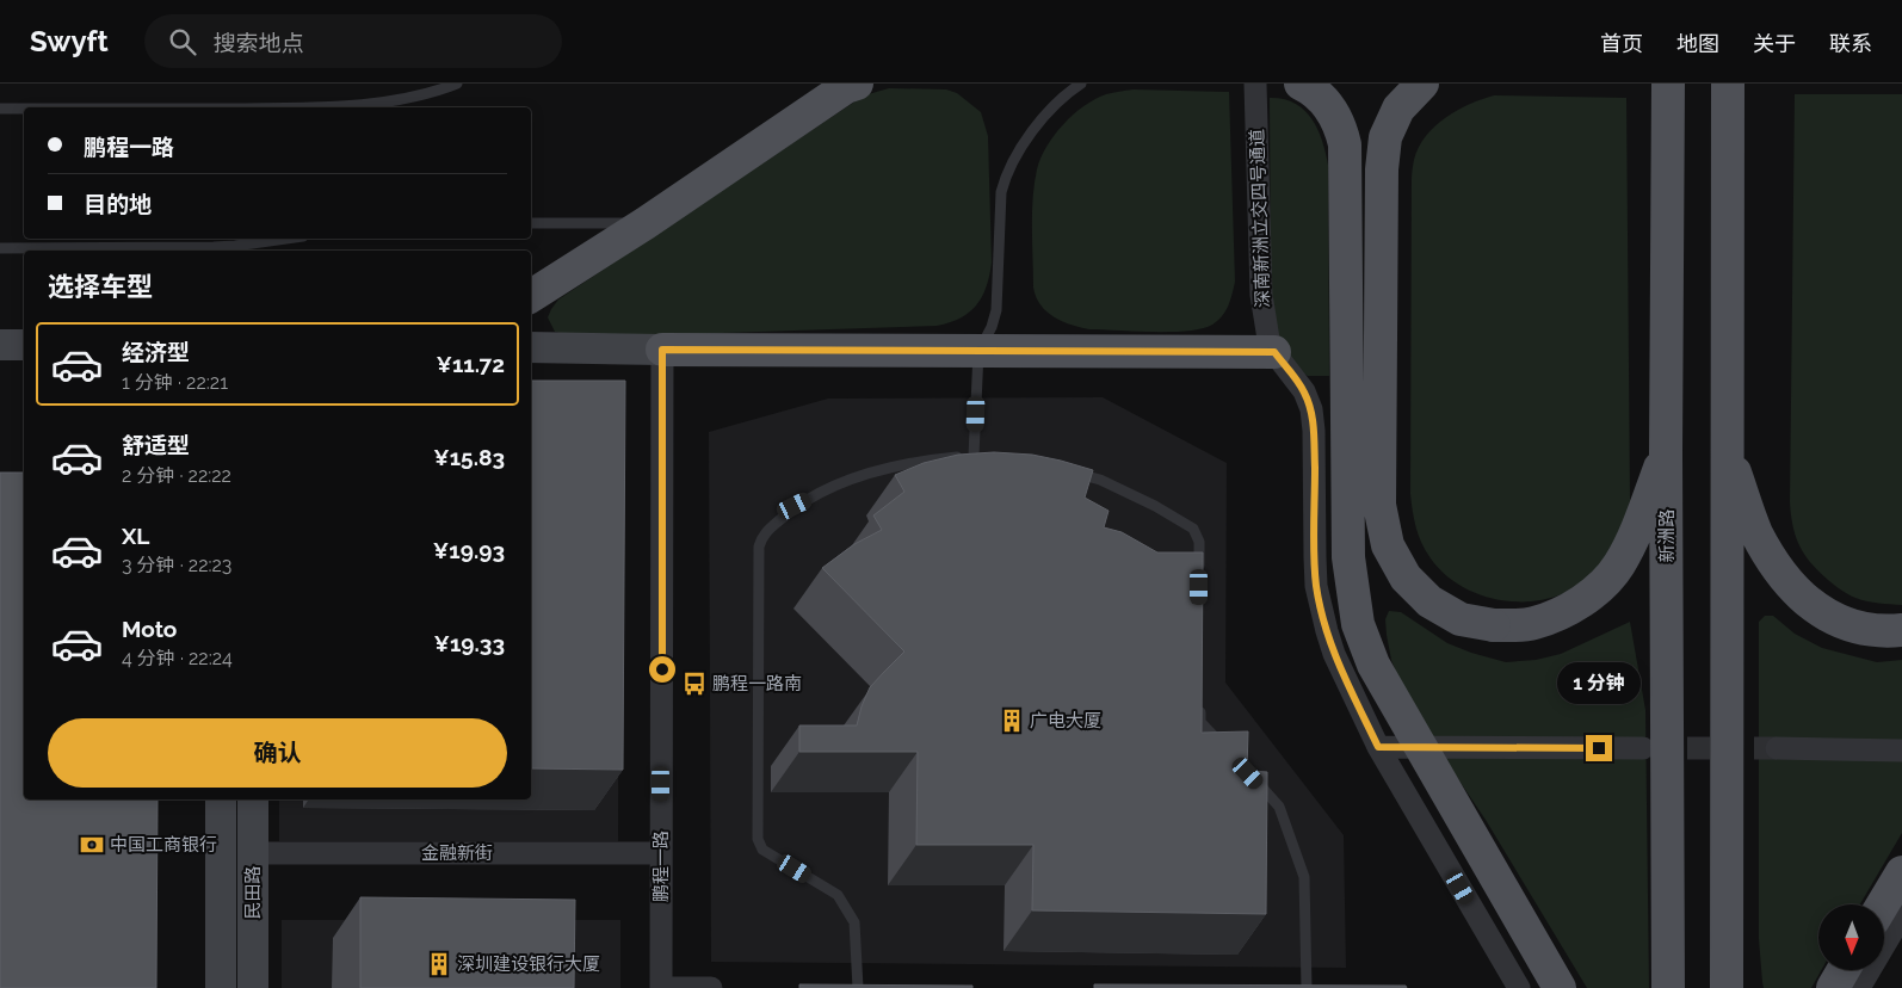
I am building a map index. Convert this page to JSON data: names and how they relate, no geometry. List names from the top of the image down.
{
  "streets": {
    "main road": ["新洲路"],
    "street": [
      "深南新洲立交四号通道",
      "金融新街",
      "鹏程一路",
      "民田路"
    ]
  },
  "crossings": [
    ["金融新街", "鹏程一路"],
    ["金融新街", "民田路"]
  ],
  "places": {
    "bus stop": ["鹏程一路南"],
    "building": ["广电大厦", "深圳建设银行大厦"],
    "bank": ["中国工商银行"]
  },
  "north": "bottom",
  "page": {
    "header": "Swyft",
    "search": "搜索地点",
    "nav": [
      "首页",
      "地图",
      "关于",
      "联系"
    ],
    "banner": ["鹏程一路", "目的地"],
    "heading": "选择车型",
    "list": [
      {
        "name": "经济型",
        "note": "1 分钟 · 22:21",
        "value": "¥11.72"
      },
      {
        "name": "舒适型",
        "note": "2 分钟 · 22:22",
        "value": "¥15.83"
      },
      {
        "name": "XL",
        "note": "3 分钟 · 22:23",
        "value": "¥19.93"
      },
      {
        "name": "Moto",
        "note": "4 分钟 · 22:24",
        "value": "¥19.33"
      }
    ],
    "bubble": "1 分钟",
    "buttons": "确认"
  }
}
